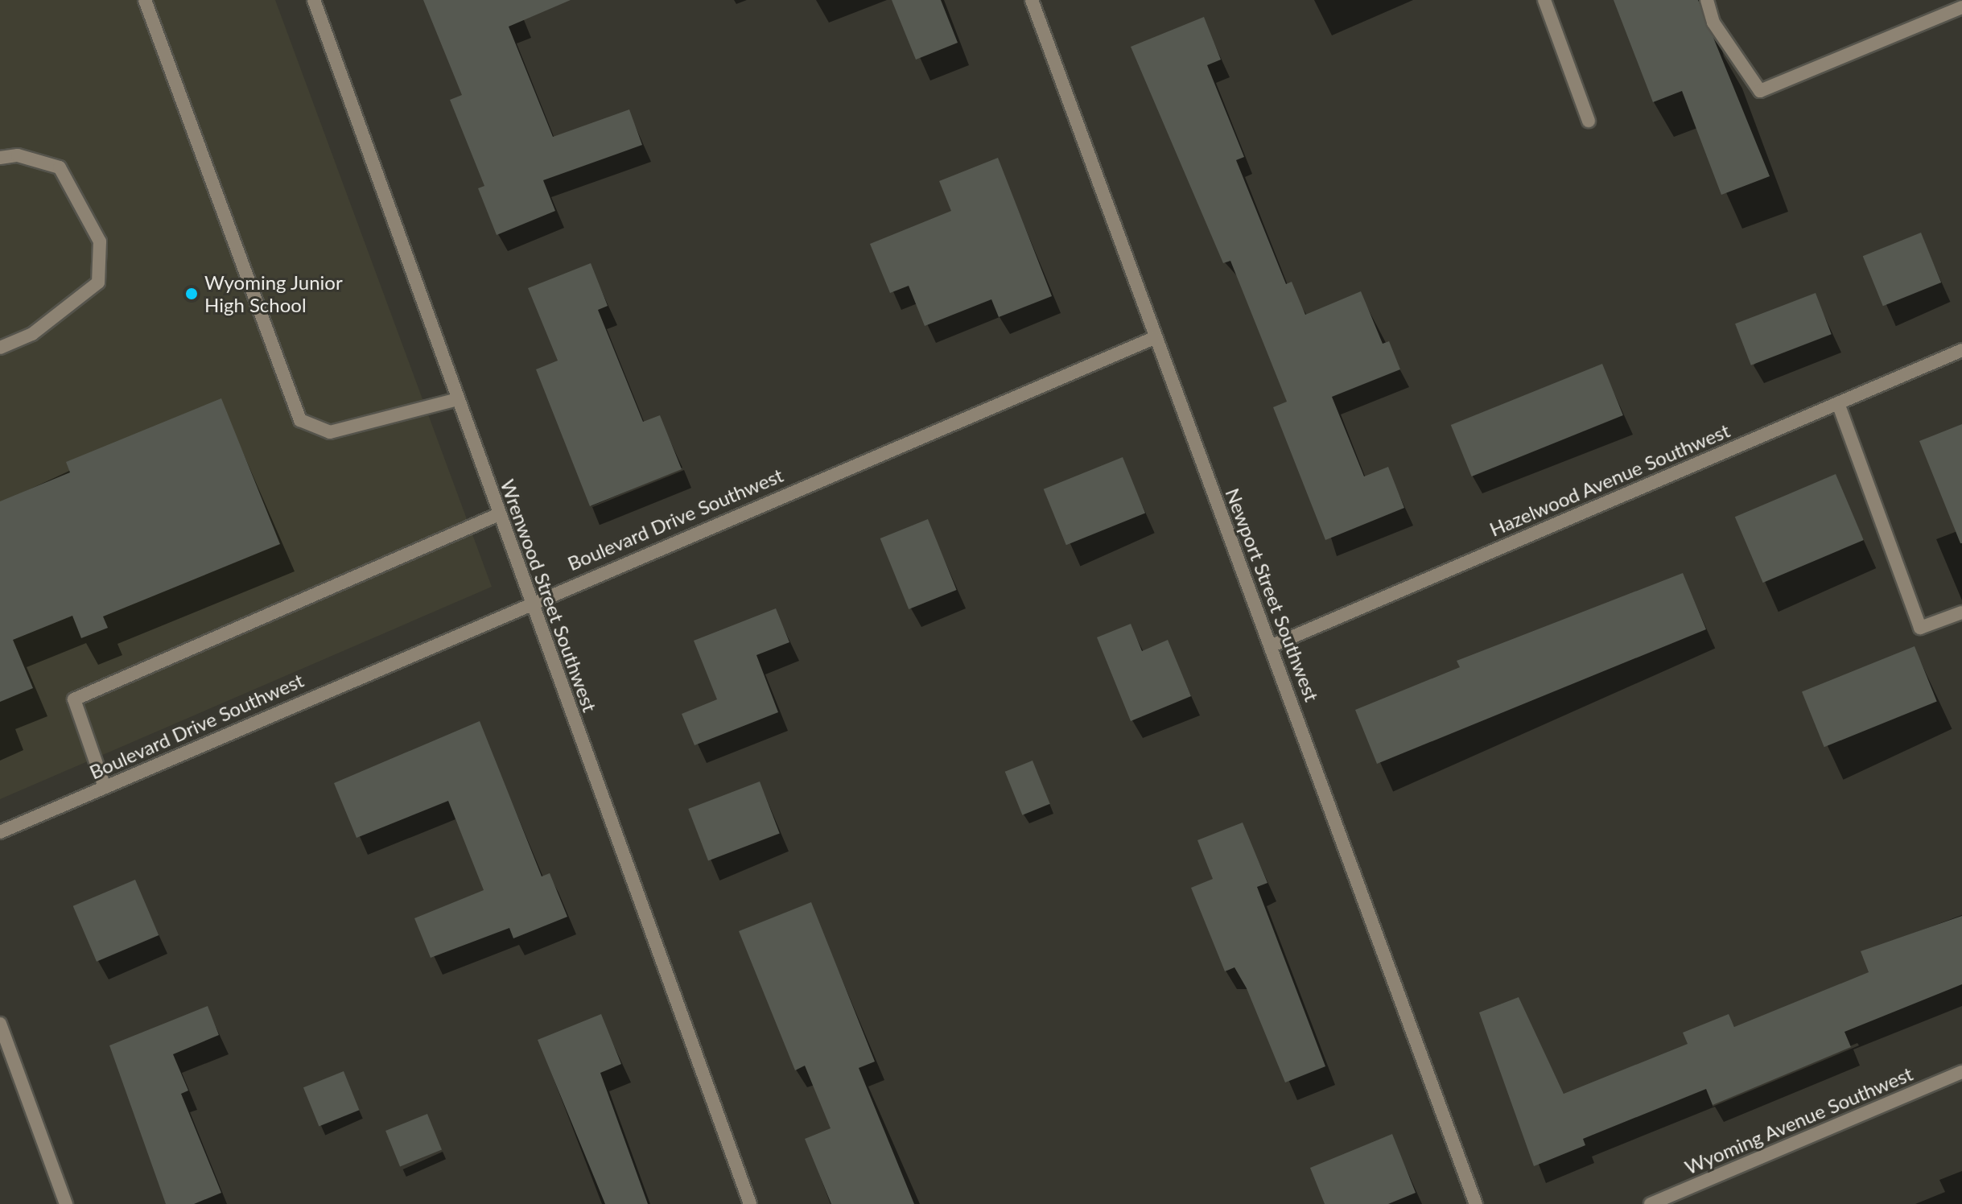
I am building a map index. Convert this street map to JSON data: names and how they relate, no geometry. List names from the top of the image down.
{
  "streets": {
    "street": [
      "Hazelwood Avenue Southwest",
      "Boulevard Drive Southwest",
      "Newport Street Southwest",
      "Wrenwood Street Southwest",
      "Wyoming Avenue Southwest"
    ]
  },
  "crossings": [
    ["Hazelwood Avenue Southwest", "Newport Street Southwest"],
    ["Boulevard Drive Southwest", "Newport Street Southwest"],
    ["Boulevard Drive Southwest", "Wrenwood Street Southwest"]
  ],
  "places": ["Wyoming Junior High School"]
}
